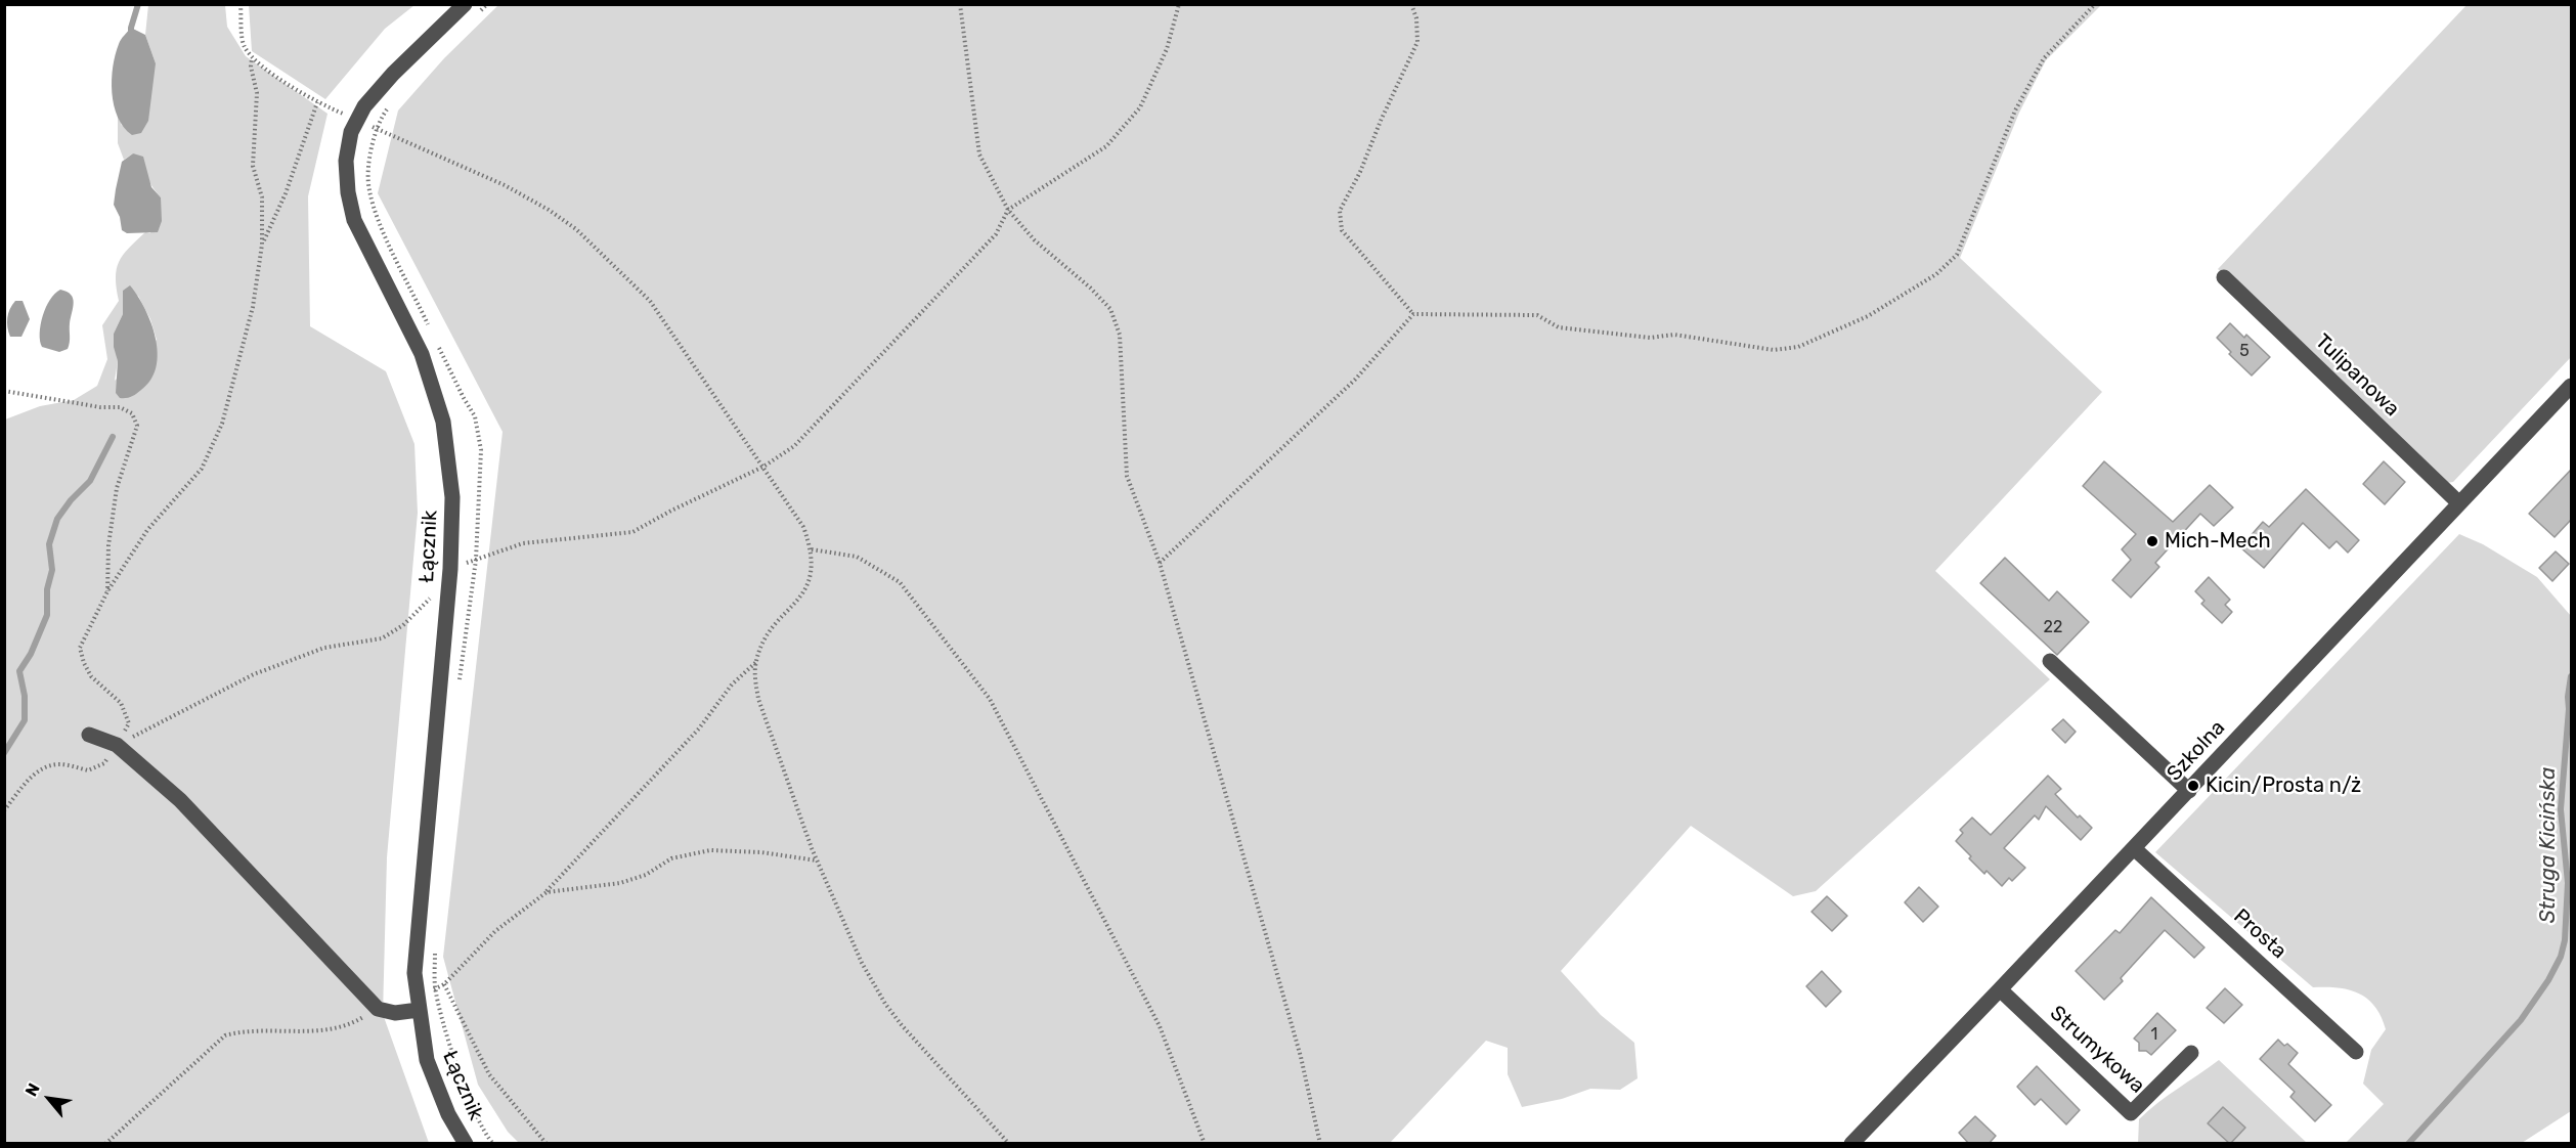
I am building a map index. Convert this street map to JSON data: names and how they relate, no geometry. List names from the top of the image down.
{
  "streets": {
    "street": [
      "Tulipanowa",
      "Łącznik",
      "Szkolna",
      "Prosta",
      "Strumykowa"
    ]
  },
  "crossings": [
    ["Tulipanowa", "Szkolna"],
    ["Szkolna", "Prosta"],
    ["Szkolna", "Strumykowa"]
  ],
  "water": ["Struga Kicińska"],
  "places": ["Mich-Mech", "Kicin/Prosta n/ż"],
  "house_numbers": ["5", "22", "1"],
  "north": "top left"
}
